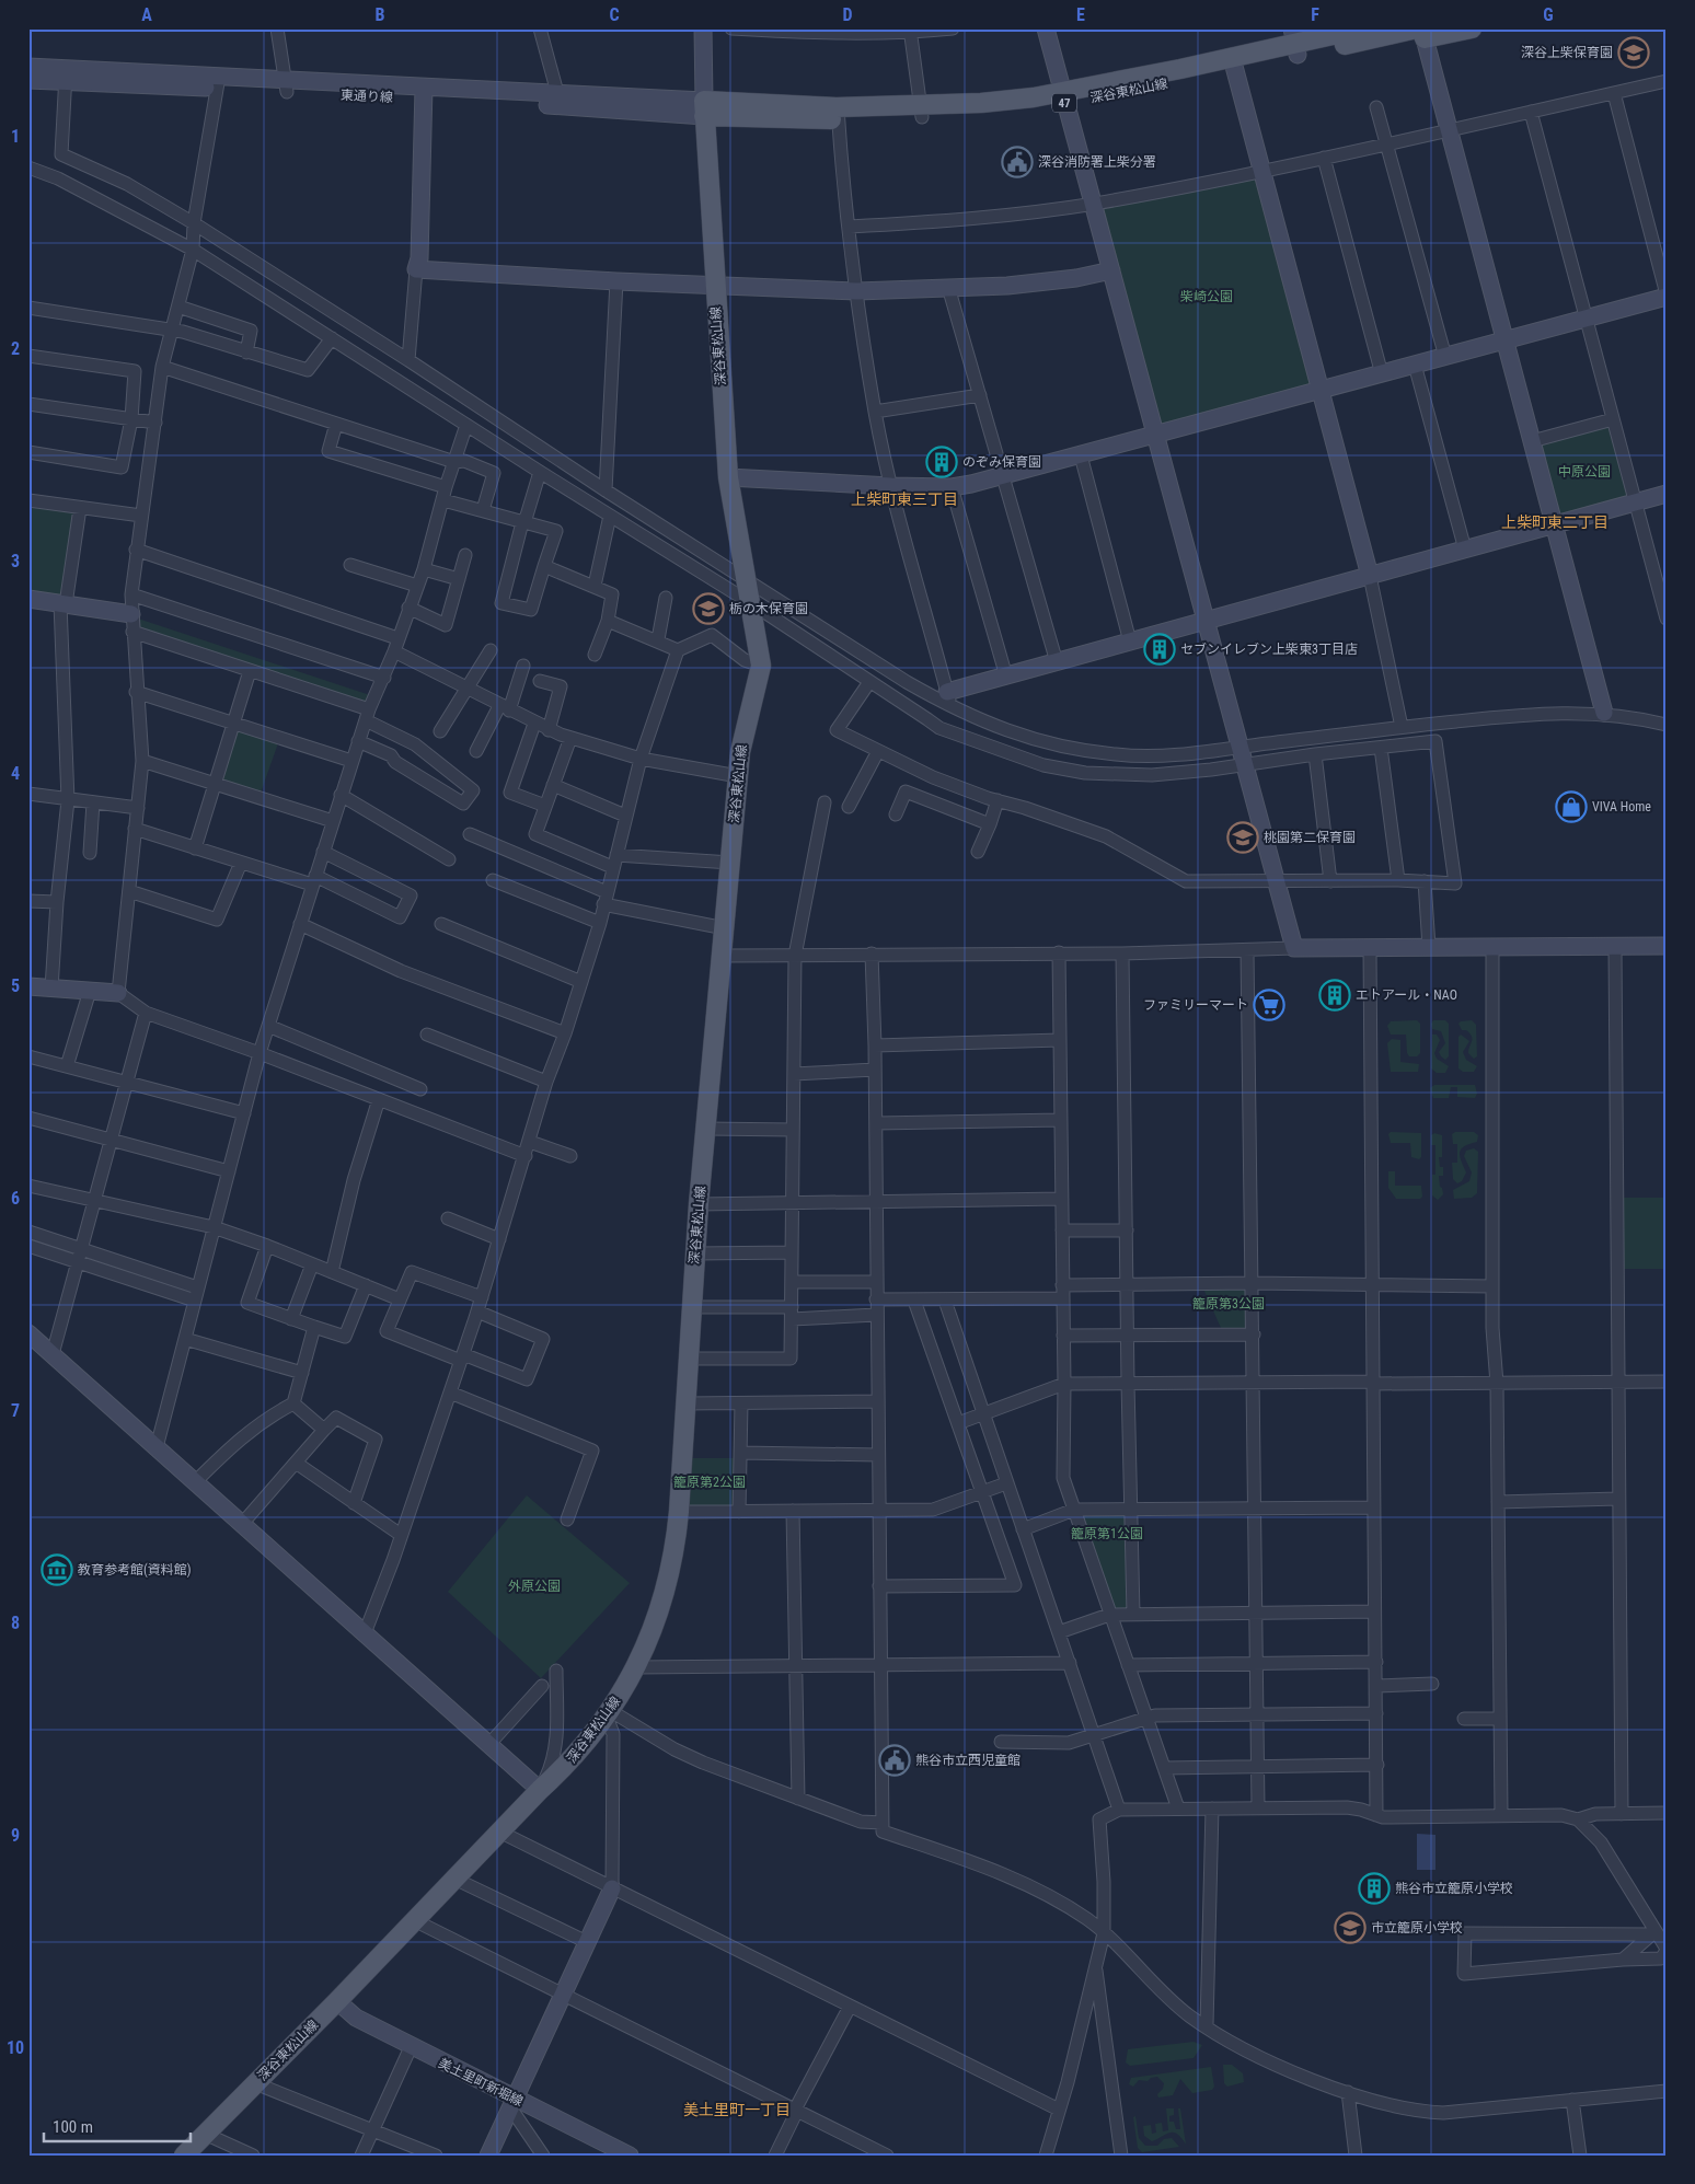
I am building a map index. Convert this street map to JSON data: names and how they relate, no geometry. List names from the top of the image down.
{
  "streets": {
    "main road": ["深谷東松山線", "47"],
    "street": ["東通り線", "美土里町新堀線"]
  },
  "crossings": [
    ["深谷東松山線", "東通り線"],
    ["深谷東松山線", "美土里町新堀線"]
  ],
  "districts": ["上柴町東三丁目", "上柴町東二丁目", "美土里町一丁目"],
  "parks": [
    "柴崎公園",
    "中原公園",
    "籠原第3公園",
    "籠原第2公園",
    "籠原第1公園",
    "外原公園"
  ],
  "places": {
    "school or university": [
      "深谷上柴保育園",
      "栃の木保育園",
      "桃園第二保育園",
      "市立籠原小学校"
    ],
    "public building": ["深谷消防署上柴分署", "熊谷市立西児童館"],
    "building": [
      "のぞみ保育園",
      "セブンイレブン上柴東3丁目店",
      "エトアール・NAO",
      "熊谷市立籠原小学校"
    ],
    "shop": ["VIVA Home"],
    "supermarket": ["ファミリーマート"],
    "museum": ["教育参考館(資料館)"]
  },
  "scale_bar": "100 m",
  "grid": {
    "columns": [
      "A",
      "B",
      "C",
      "D",
      "E",
      "F",
      "G"
    ],
    "rows": [
      "1",
      "2",
      "3",
      "4",
      "5",
      "6",
      "7",
      "8",
      "9",
      "10"
    ]
  }
}
